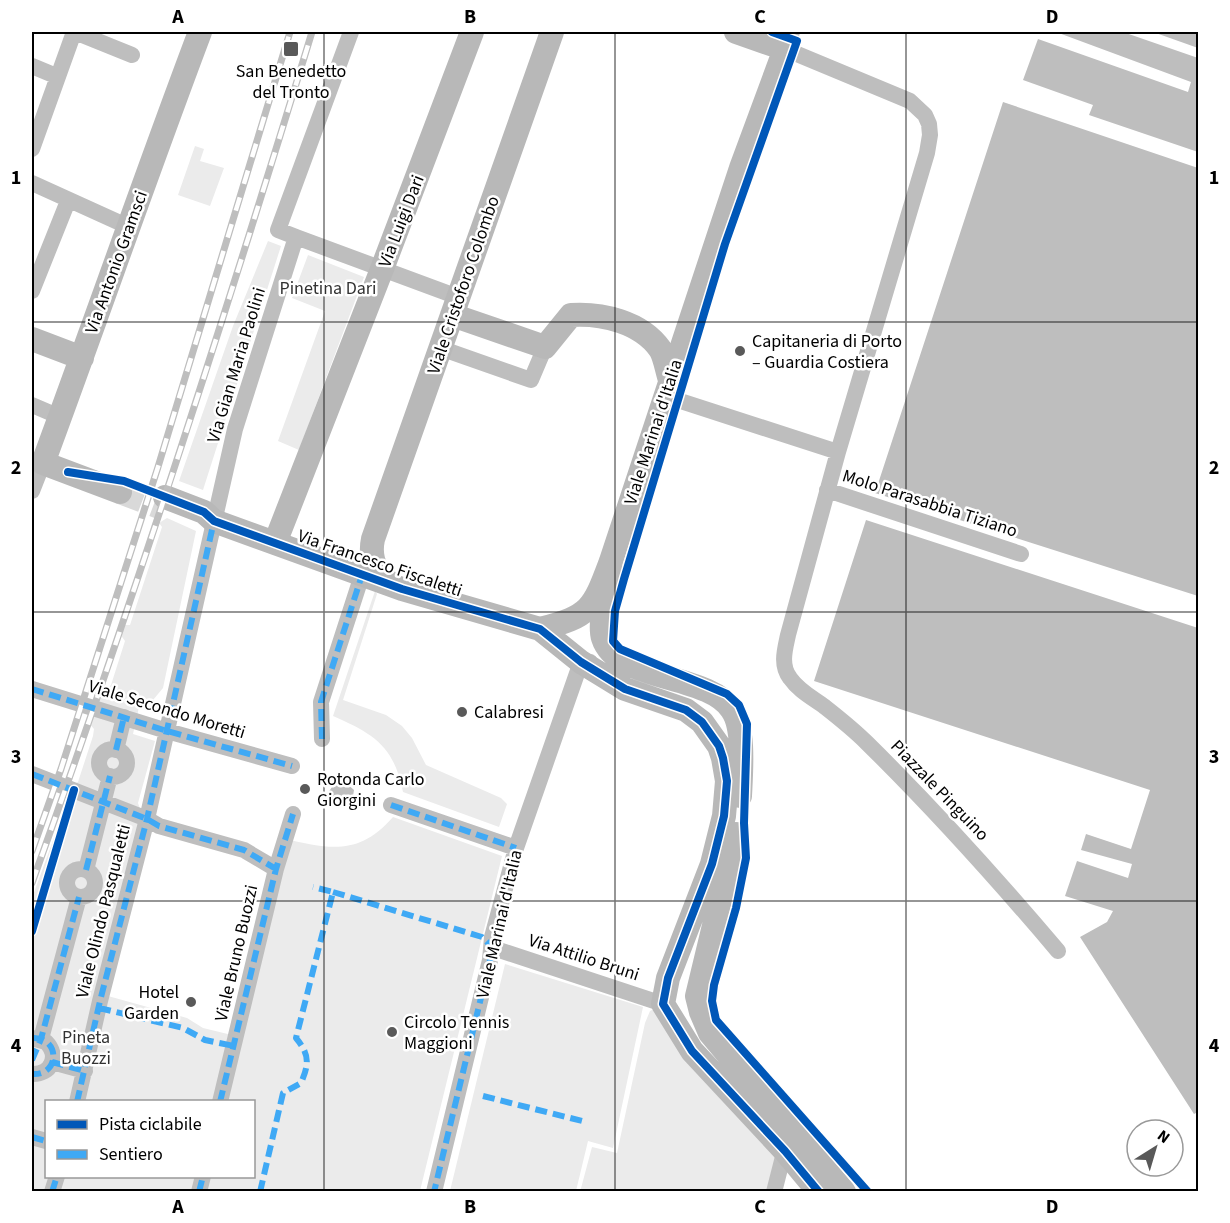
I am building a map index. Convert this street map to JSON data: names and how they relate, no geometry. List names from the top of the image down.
{
  "streets": {
    "street": [
      "Via Luigi Dari",
      "Via Antonio Gramsci",
      "Viale Cristoforo Colombo",
      "Via Gian Maria Paolini",
      "Viale Marinai d'Italia",
      "Molo Parasabbia Tiziano",
      "Via Francesco Fiscaletti",
      "Viale Secondo Moretti",
      "Piazzale Pinguino",
      "Viale Olindo Pasqualetti",
      "Viale Bruno Buozzi",
      "Via Attilio Bruni"
    ]
  },
  "crossings": [
    ["Via Luigi Dari", "Via Francesco Fiscaletti"],
    ["Viale Cristoforo Colombo", "Via Francesco Fiscaletti"],
    ["Via Gian Maria Paolini", "Via Francesco Fiscaletti"],
    ["Via Gian Maria Paolini", "Viale Secondo Moretti"],
    ["Via Gian Maria Paolini", "Viale Olindo Pasqualetti"],
    ["Viale Marinai d'Italia", "Via Francesco Fiscaletti"],
    ["Viale Marinai d'Italia", "Via Attilio Bruni"],
    ["Molo Parasabbia Tiziano", "Piazzale Pinguino"],
    ["Via Francesco Fiscaletti", "Via Attilio Bruni"],
    ["Viale Secondo Moretti", "Viale Olindo Pasqualetti"]
  ],
  "parks": ["Pinetina Dari", "Pineta Buozzi"],
  "places": {
    "transit": ["San Benedetto del Tronto"],
    "other": [
      "Capitaneria di Porto – Guardia Costiera",
      "Calabresi",
      "Rotonda Carlo Giorgini",
      "Hotel Garden",
      "Circolo Tennis Maggioni"
    ]
  },
  "legend": ["Pista ciclabile", "Sentiero"],
  "north": "top right",
  "grid": {
    "columns": [
      "A",
      "B",
      "C",
      "D"
    ],
    "rows": [
      "1",
      "2",
      "3",
      "4"
    ]
  }
}
